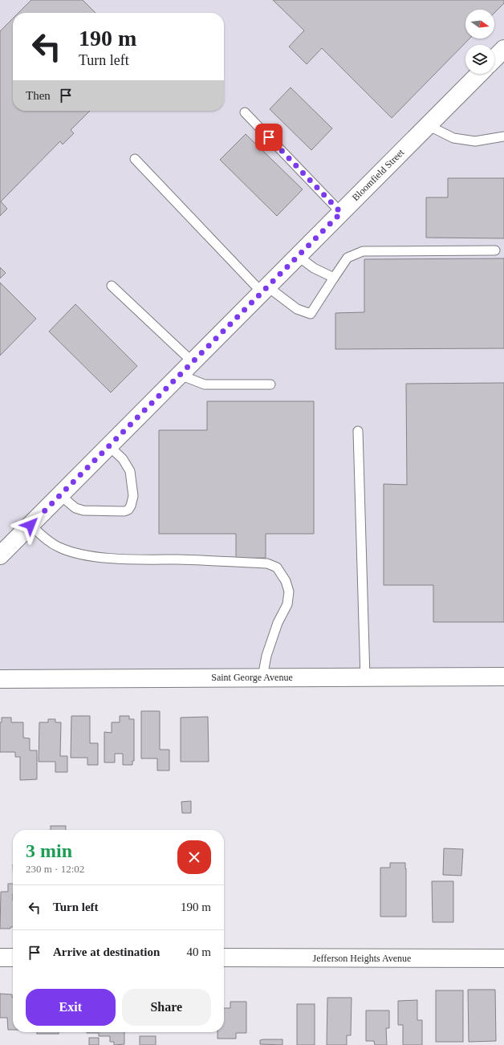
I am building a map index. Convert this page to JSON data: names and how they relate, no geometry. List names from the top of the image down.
{
  "streets": {
    "street": ["Bloomfield Street", "Saint George Avenue", "Jefferson Heights Avenue"]
  },
  "north": "right",
  "page": {
    "turn": ["190 m", "Turn left"],
    "then": "Then",
    "heading": ["3 min", "230 m · 12:02"],
    "list": [
      {
        "name": "Turn left",
        "value": "190 m"
      },
      {
        "name": "Arrive at destination",
        "value": "40 m"
      }
    ],
    "buttons": ["Exit", "Share"]
  }
}
